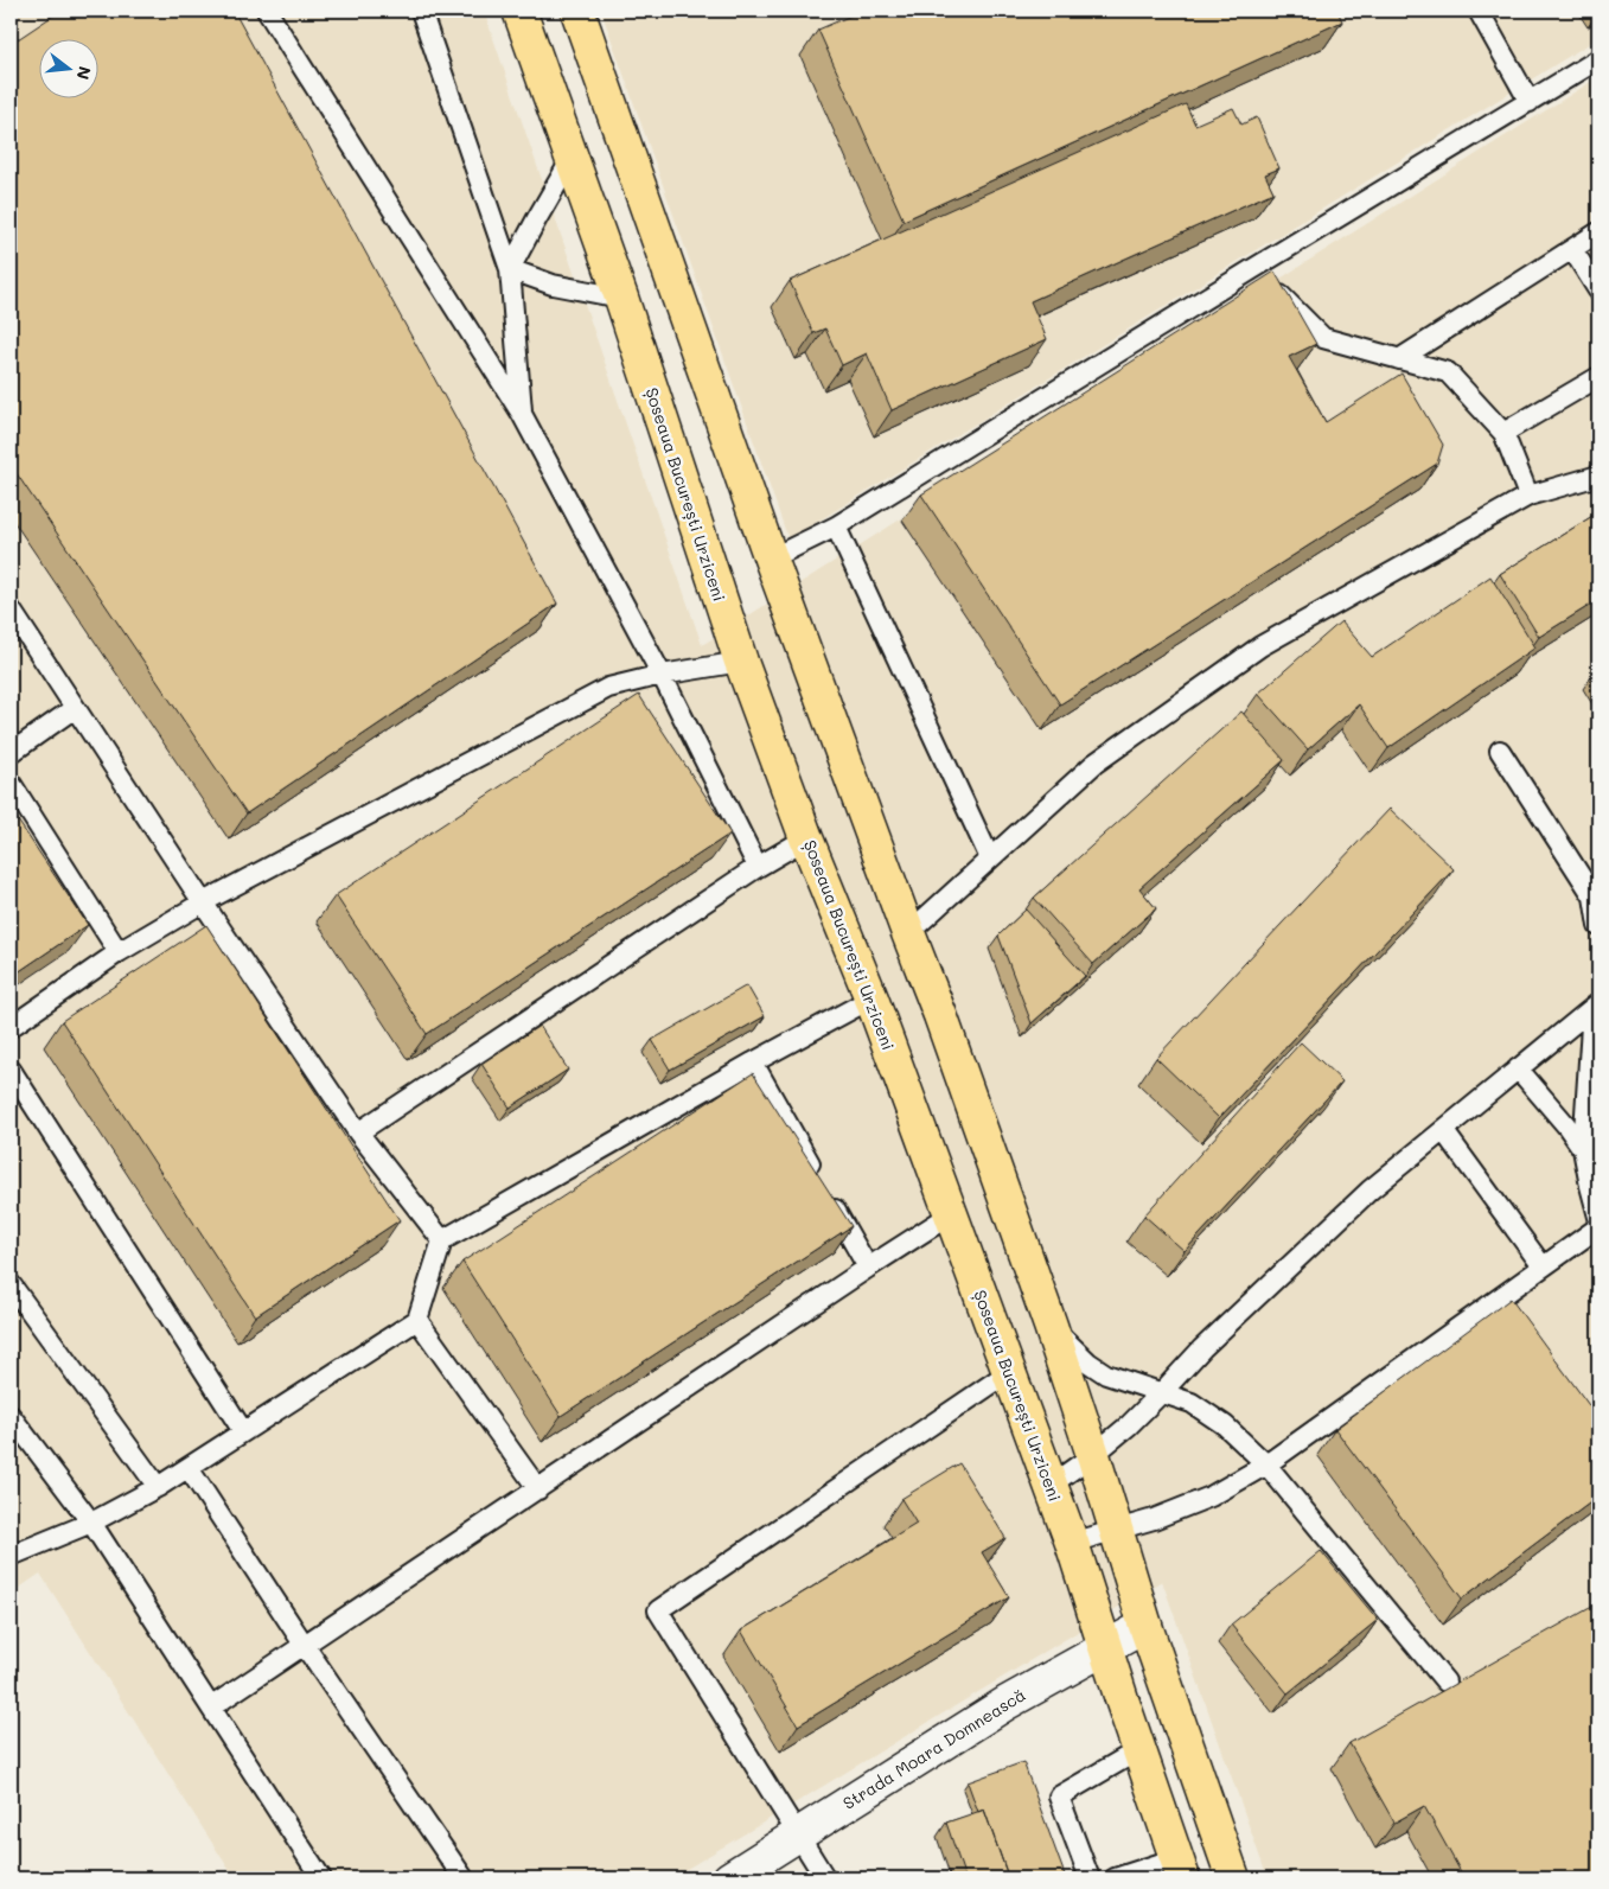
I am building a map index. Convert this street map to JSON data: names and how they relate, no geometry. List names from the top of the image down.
{
  "streets": {
    "highway": ["Șoseaua București Urziceni"],
    "street": ["Strada Moara Domnească"]
  },
  "crossings": [
    ["Șoseaua București Urziceni", "Strada Moara Domnească"]
  ],
  "north": "right"
}
